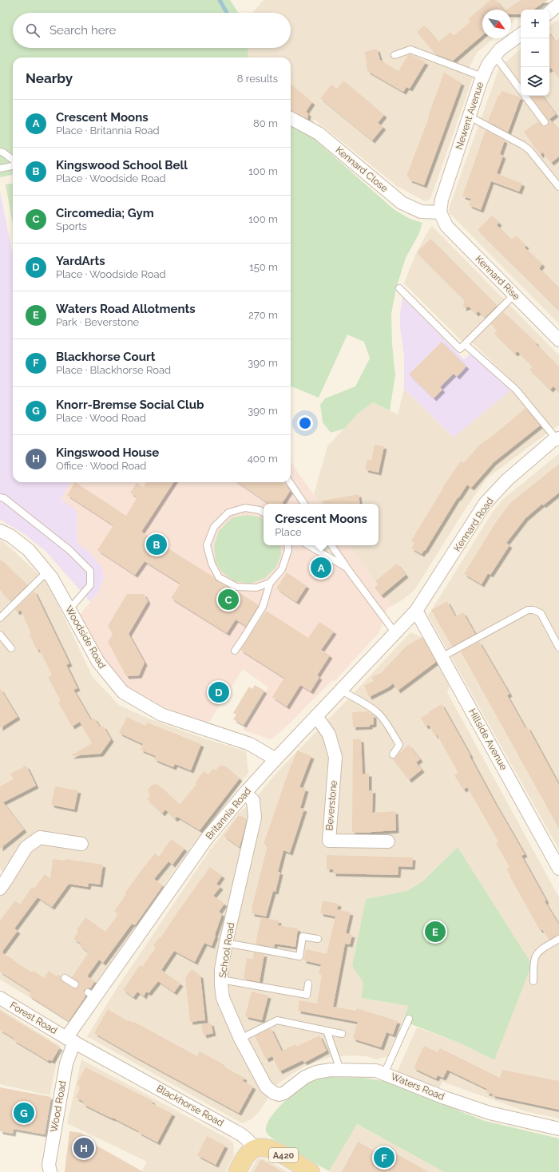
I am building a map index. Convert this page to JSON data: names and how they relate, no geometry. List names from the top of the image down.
{
  "streets": {
    "main road": ["A420"],
    "street": [
      "Newent Avenue",
      "Kennard Close",
      "Kennard Rise",
      "Kennard Road",
      "Woodside Road",
      "Hillside Avenue",
      "Beverstone",
      "Britannia Road",
      "School Road",
      "Forest Road",
      "Waters Road",
      "Blackhorse Road",
      "Wood Road"
    ]
  },
  "crossings": [
    ["Newent Avenue", "Kennard Close"],
    ["Newent Avenue", "Kennard Rise"],
    ["Kennard Close", "Kennard Rise"],
    ["Kennard Road", "Hillside Avenue"],
    ["Kennard Road", "Britannia Road"],
    ["Woodside Road", "Britannia Road"],
    ["Hillside Avenue", "Britannia Road"],
    ["Beverstone", "Britannia Road"],
    ["Britannia Road", "School Road"],
    ["Britannia Road", "Forest Road"],
    ["Britannia Road", "Blackhorse Road"],
    ["Britannia Road", "Wood Road"],
    ["School Road", "Waters Road"],
    ["Forest Road", "Blackhorse Road"],
    ["Forest Road", "Wood Road"],
    ["Blackhorse Road", "Wood Road"],
    ["Blackhorse Road", "A420"]
  ],
  "north": "bottom right",
  "page": {
    "map_buttons": ["+", "−"],
    "search": "Search here",
    "heading": ["Nearby", "8 results"],
    "list": [
      {
        "mark": "A",
        "name": "Crescent Moons",
        "note": "Place · Britannia Road",
        "value": "80 m"
      },
      {
        "mark": "B",
        "name": "Kingswood School Bell",
        "note": "Place · Woodside Road",
        "value": "100 m"
      },
      {
        "mark": "C",
        "name": "Circomedia; Gym",
        "note": "Sports",
        "value": "100 m"
      },
      {
        "mark": "D",
        "name": "YardArts",
        "note": "Place · Woodside Road",
        "value": "150 m"
      },
      {
        "mark": "E",
        "name": "Waters Road Allotments",
        "note": "Park · Beverstone",
        "value": "270 m"
      },
      {
        "mark": "F",
        "name": "Blackhorse Court",
        "note": "Place · Blackhorse Road",
        "value": "390 m"
      },
      {
        "mark": "G",
        "name": "Knorr-Bremse Social Club",
        "note": "Place · Wood Road",
        "value": "390 m"
      },
      {
        "mark": "H",
        "name": "Kingswood House",
        "note": "Office · Wood Road",
        "value": "400 m"
      }
    ],
    "popup": ["Crescent Moons", "Place"],
    "pins": [
      "B",
      "A",
      "C",
      "D",
      "E",
      "G",
      "H",
      "F"
    ]
  }
}
